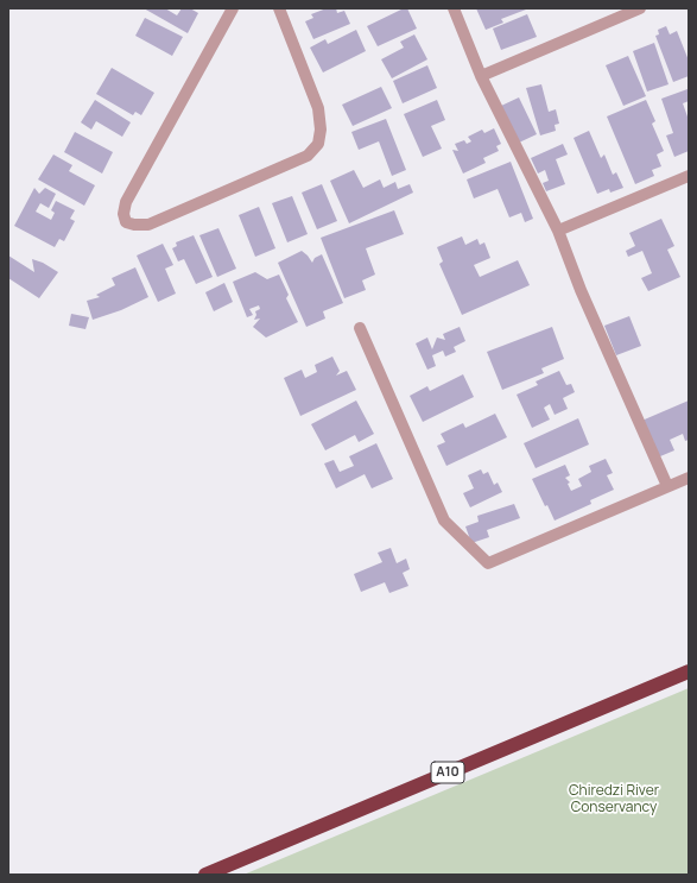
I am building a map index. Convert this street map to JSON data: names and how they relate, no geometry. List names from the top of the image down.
{
  "streets": {
    "highway": ["A10"]
  },
  "parks": ["Chiredzi River Conservancy"]
}
